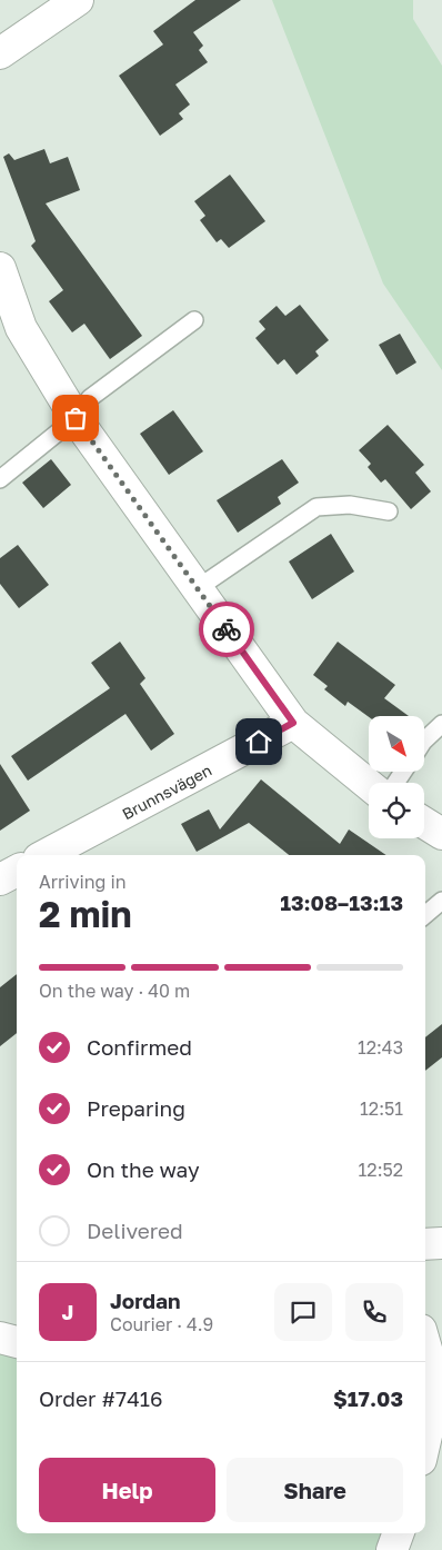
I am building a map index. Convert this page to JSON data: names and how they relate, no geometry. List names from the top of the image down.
{
  "streets": {
    "street": ["Brunnsvägen"]
  },
  "north": "bottom right",
  "page": {
    "heading": ["2 min", "Arriving in", "13:08–13:13"],
    "panel": [
      "Jordan",
      "Courier · 4.9",
      "Order #7416",
      "$17.03"
    ],
    "bar": "On the way · 40 m",
    "list": [
      ["Confirmed", "12:43"],
      ["Preparing", "12:51"],
      ["On the way", "12:52"],
      "Delivered"
    ],
    "round": "J",
    "buttons": ["Help", "Share"]
  }
}
